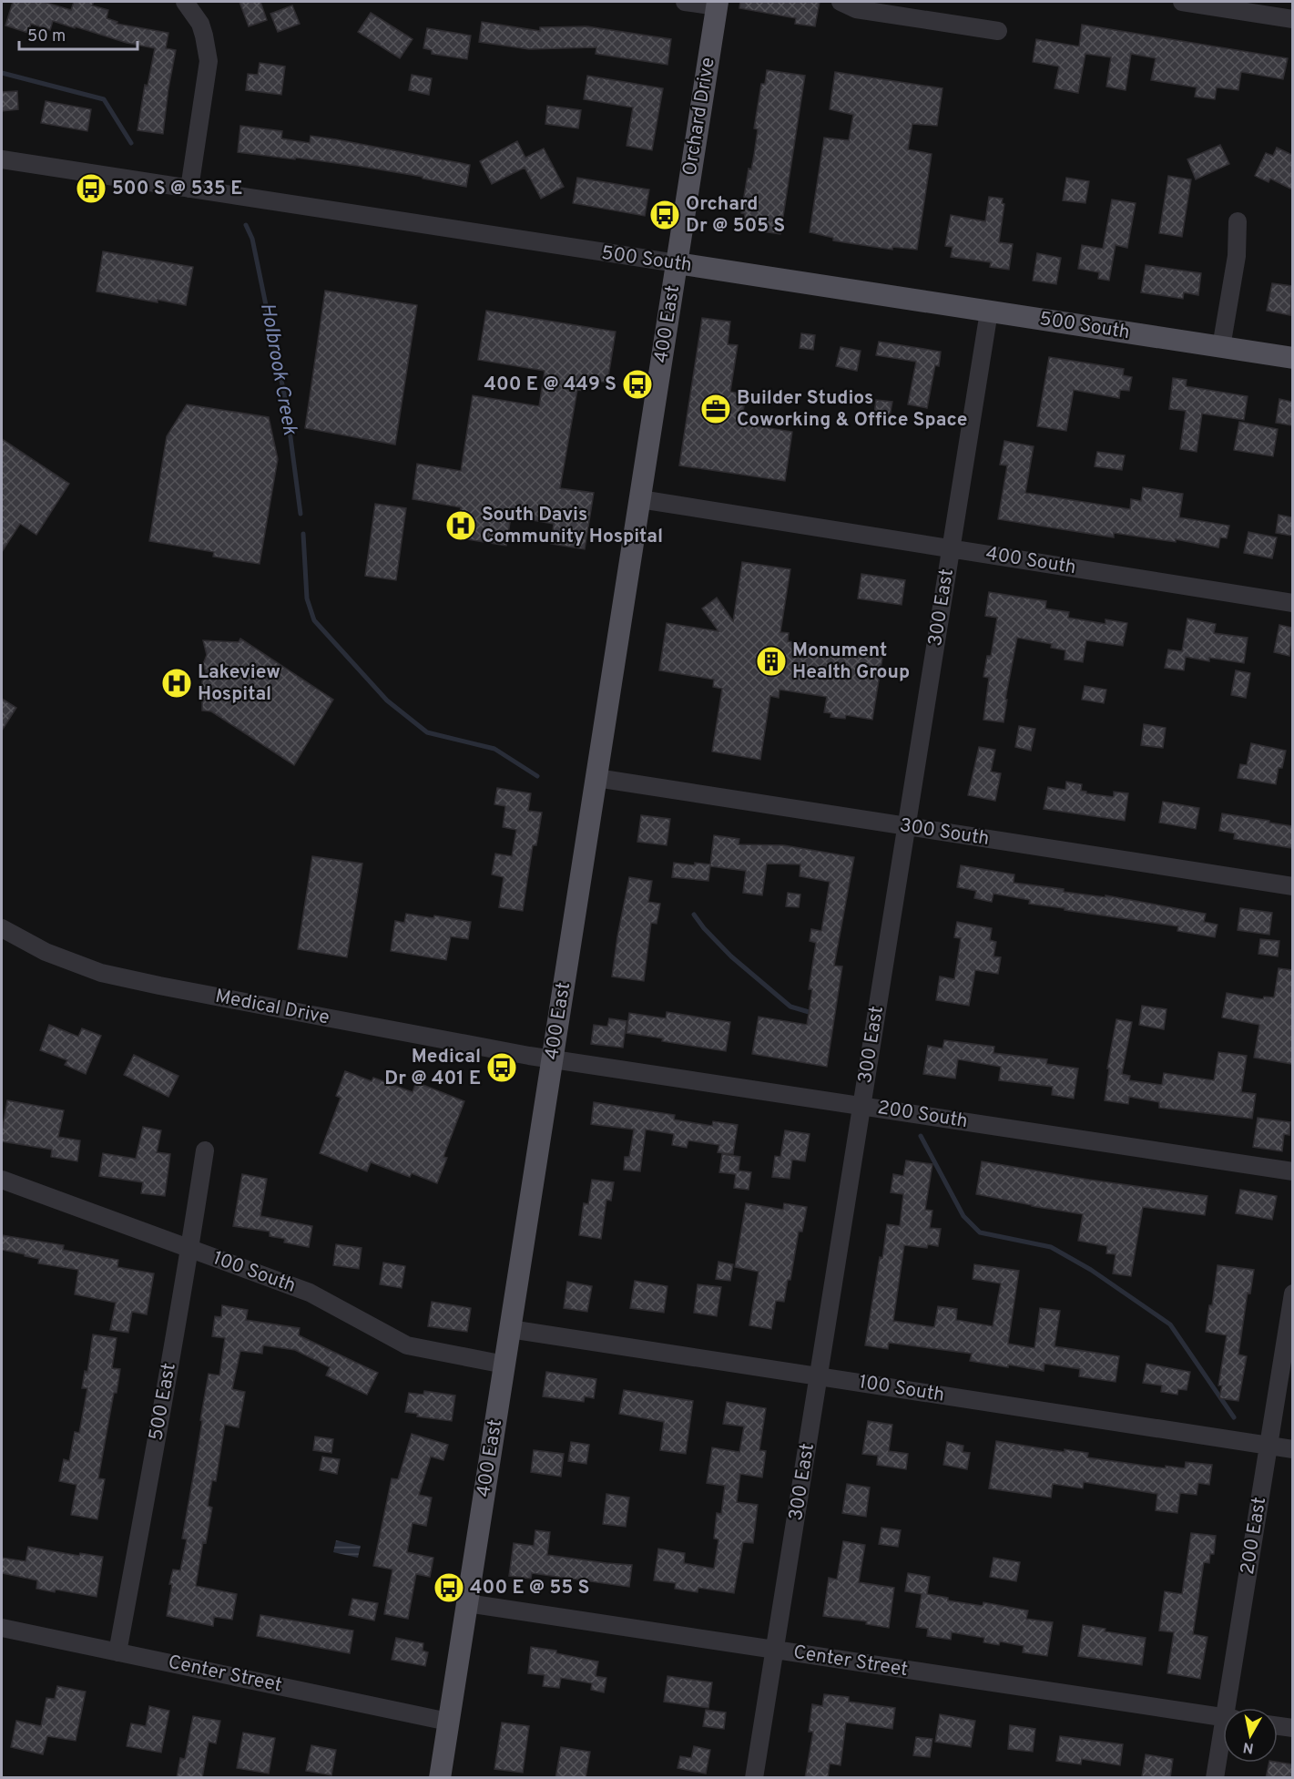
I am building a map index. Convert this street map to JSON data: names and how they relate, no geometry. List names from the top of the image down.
{
  "streets": {
    "main road": ["Orchard Drive", "500 South", "400 East"],
    "street": [
      "400 South",
      "300 East",
      "300 South",
      "Medical Drive",
      "200 South",
      "100 South",
      "500 East",
      "200 East",
      "Center Street"
    ]
  },
  "crossings": [
    ["Orchard Drive", "500 South"],
    ["Orchard Drive", "400 East"],
    ["500 South", "400 East"],
    ["500 South", "300 East"],
    ["400 East", "400 South"],
    ["400 East", "300 South"],
    ["400 East", "Medical Drive"],
    ["400 East", "200 South"],
    ["400 East", "100 South"],
    ["400 East", "Center Street"],
    ["400 South", "300 East"],
    ["300 East", "300 South"],
    ["300 East", "200 South"],
    ["300 East", "100 South"],
    ["300 East", "Center Street"],
    ["Medical Drive", "200 South"],
    ["100 South", "500 East"],
    ["100 South", "200 East"],
    ["500 East", "Center Street"]
  ],
  "water": ["Holbrook Creek"],
  "places": {
    "bus stop": [
      "500 S @ 535 E",
      "Orchard Dr @ 505 S",
      "400 E @ 449 S",
      "Medical Dr @ 401 E",
      "400 E @ 55 S"
    ],
    "office": ["Builder Studios Coworking & Office Space"],
    "hospital": ["South Davis Community Hospital", "Lakeview Hospital"],
    "building": ["Monument Health Group"]
  },
  "scale_bar": "50 m",
  "north": "bottom"
}
